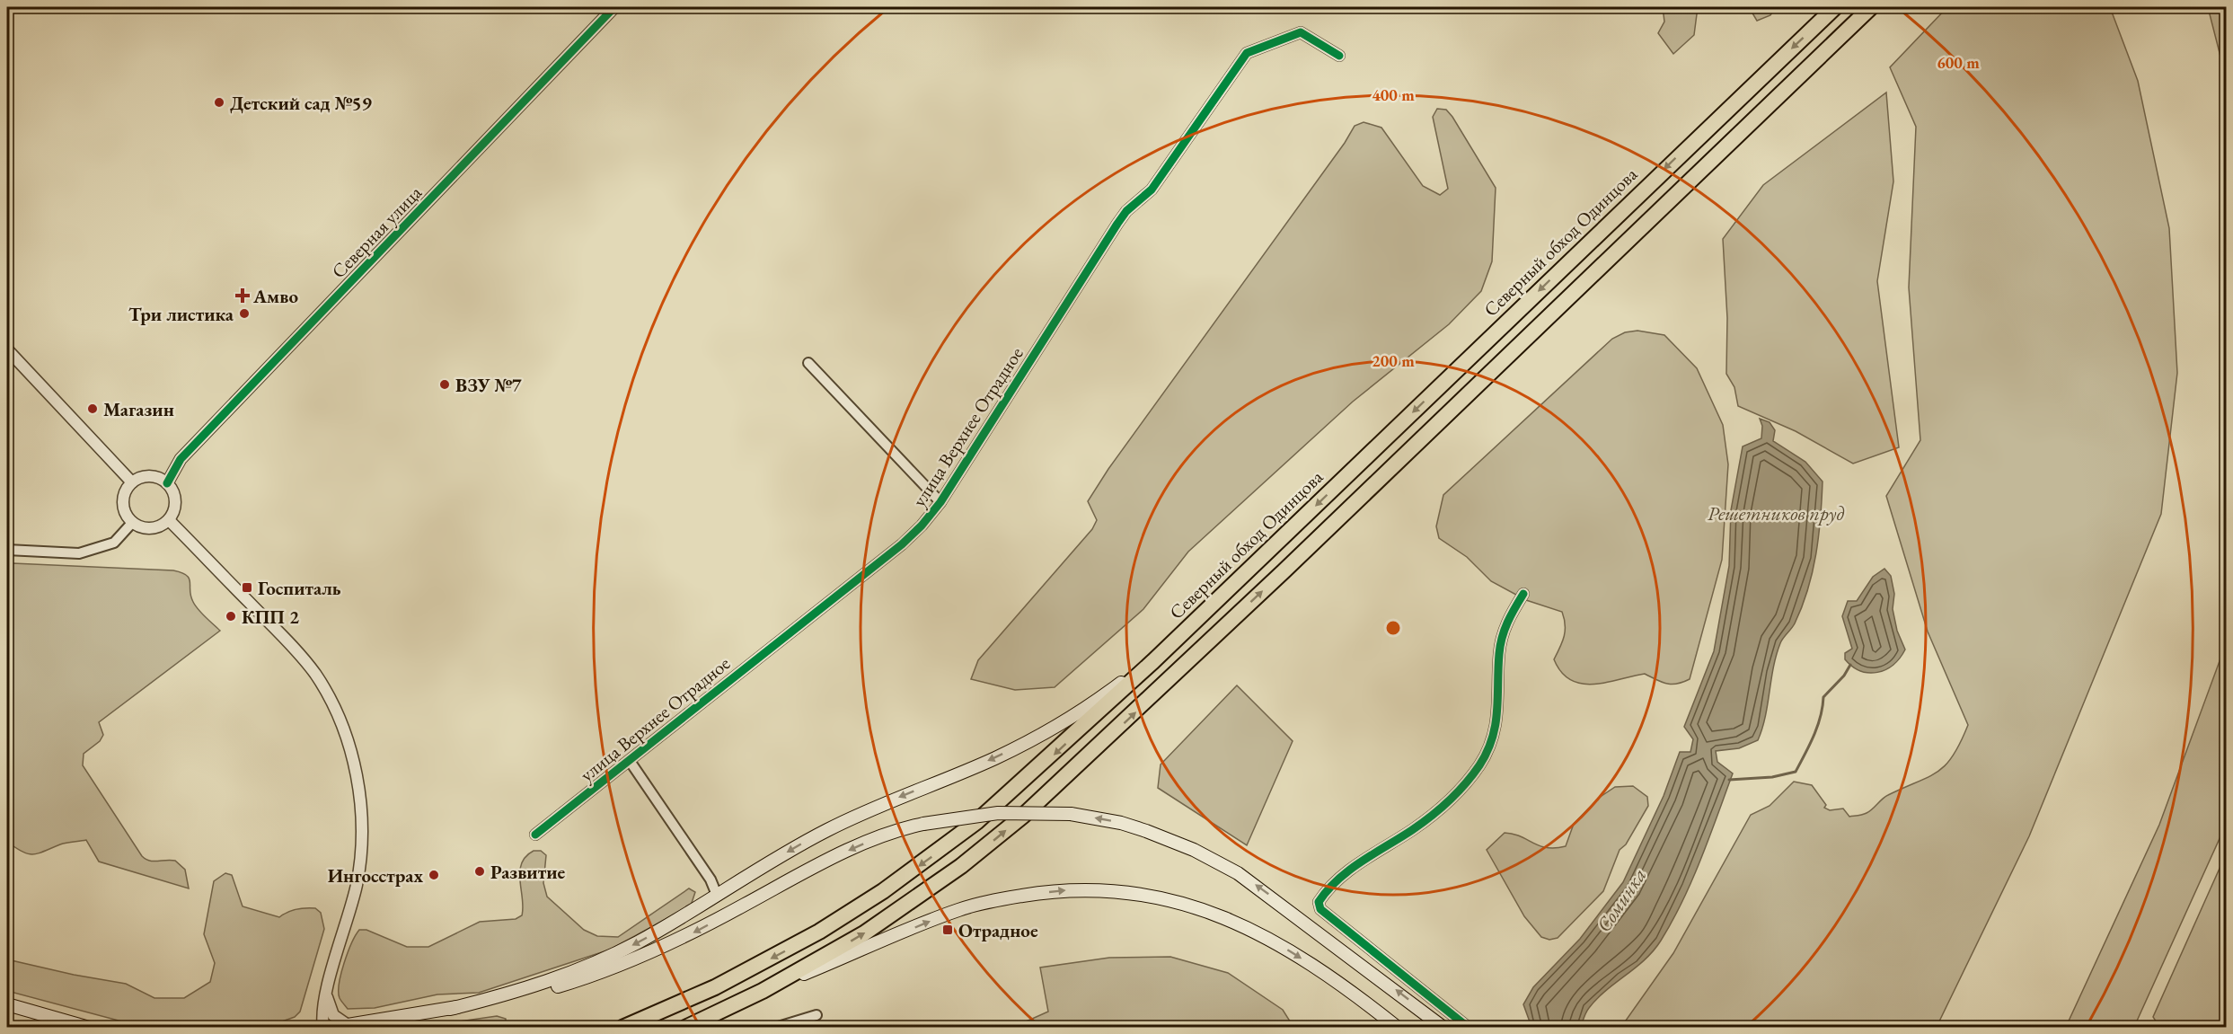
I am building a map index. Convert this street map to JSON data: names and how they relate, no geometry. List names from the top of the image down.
{
  "streets": {
    "highway": ["Северный обход Одинцова"],
    "street": ["Северная улица", "улица Верхнее Отрадное"]
  },
  "water": ["Решетников пруд", "Соминка"],
  "places": {
    "other": [
      "Детский сад №59",
      "Три листика",
      "ВЗУ №7",
      "Магазин",
      "КПП 2",
      "Развитие",
      "Ингосстрах"
    ],
    "health": ["Амво"],
    "transit": ["Госпиталь", "Отрадное"]
  },
  "rings": ["600 m", "400 m", "200 m"]
}
